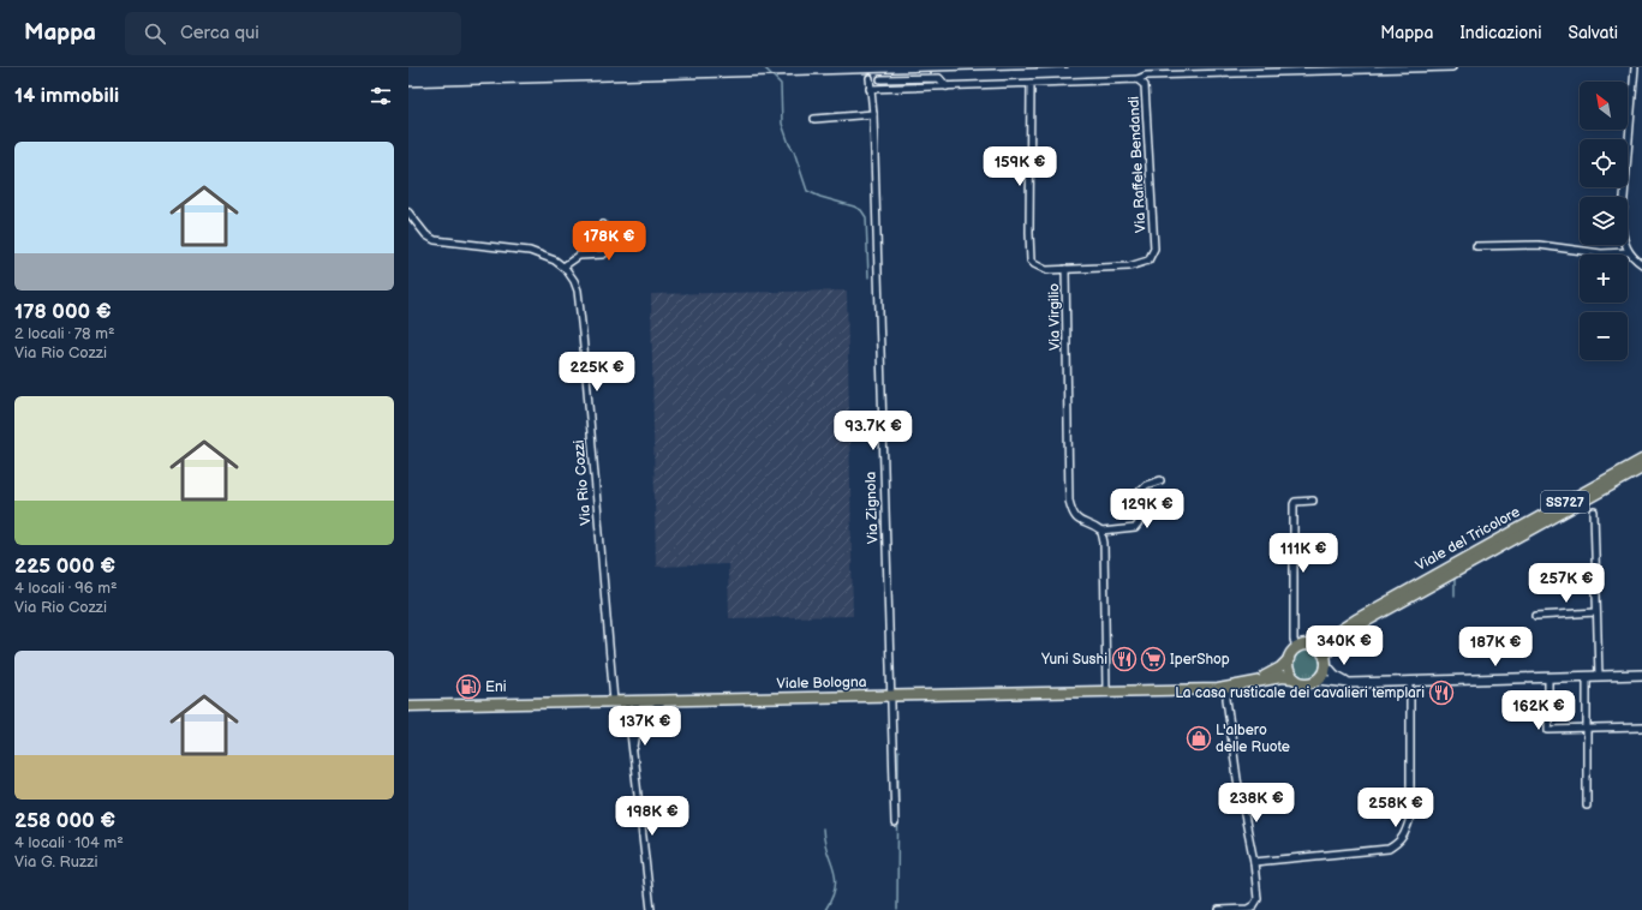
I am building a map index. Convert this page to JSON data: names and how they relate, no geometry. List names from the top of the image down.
{
  "streets": {
    "main road": ["SS727", "Viale del Tricolore", "Viale Bologna"],
    "street": [
      "Via Raffele Bendandi",
      "Via Virgilio",
      "Via Rio Cozzi",
      "Via Zignola"
    ]
  },
  "crossings": [
    ["Via Raffele Bendandi", "Via Virgilio"],
    ["Via Raffele Bendandi", "Via Zignola"],
    ["Via Rio Cozzi", "Viale Bologna"],
    ["Via Zignola", "Viale Bologna"]
  ],
  "places": {
    "restaurant": ["Yuni Sushi", "La casa rusticale dei cavalieri templari"],
    "supermarket": ["IperShop"],
    "fuel station": ["Eni"],
    "shop": ["L'albero delle Ruote"]
  },
  "north": "top left",
  "page": {
    "header": "Mappa",
    "search": "Cerca qui",
    "nav": ["Mappa", "Indicazioni", "Salvati"],
    "heading": "14 immobili",
    "map_buttons": ["+", "−"],
    "list": [
      {
        "name": "178 000 €",
        "note": "2 locali · 78 m² · Via Rio Cozzi"
      },
      {
        "name": "225 000 €",
        "note": "4 locali · 96 m² · Via Rio Cozzi"
      },
      {
        "name": "258 000 €",
        "note": "4 locali · 104 m² · Via G. Ruzzi"
      }
    ],
    "price": [
      "159K €",
      "178K €",
      "225K €",
      "93.7K €",
      "129K €",
      "111K €",
      "257K €",
      "340K €",
      "187K €",
      "162K €",
      "137K €",
      "238K €",
      "258K €",
      "198K €"
    ]
  }
}
